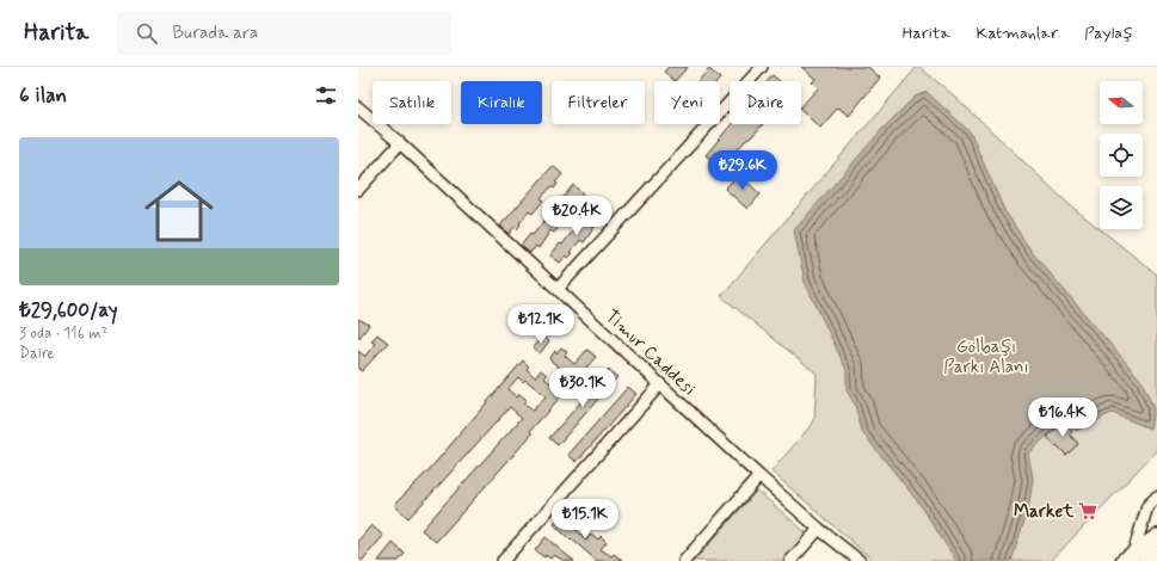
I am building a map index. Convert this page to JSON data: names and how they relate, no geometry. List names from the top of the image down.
{
  "streets": {
    "street": ["Timur Caddesi"]
  },
  "parks": ["Gölbaşı Parkı Alanı"],
  "places": {
    "supermarket": ["Market"]
  },
  "north": "left",
  "page": {
    "header": "Harita",
    "search": "Burada ara",
    "nav": ["Harita", "Katmanlar", "Paylaş"],
    "heading": "6 ilan",
    "chip": [
      "Satılık",
      "Kiralık",
      "Filtreler",
      "Yeni",
      "Daire"
    ],
    "list": [
      {
        "name": "₺29,600/ay",
        "note": "3 oda · 116 m² · Daire"
      }
    ],
    "price": [
      "₺29.6K",
      "₺20.4K",
      "₺12.1K",
      "₺30.1K",
      "₺16.4K",
      "₺15.1K"
    ]
  }
}
